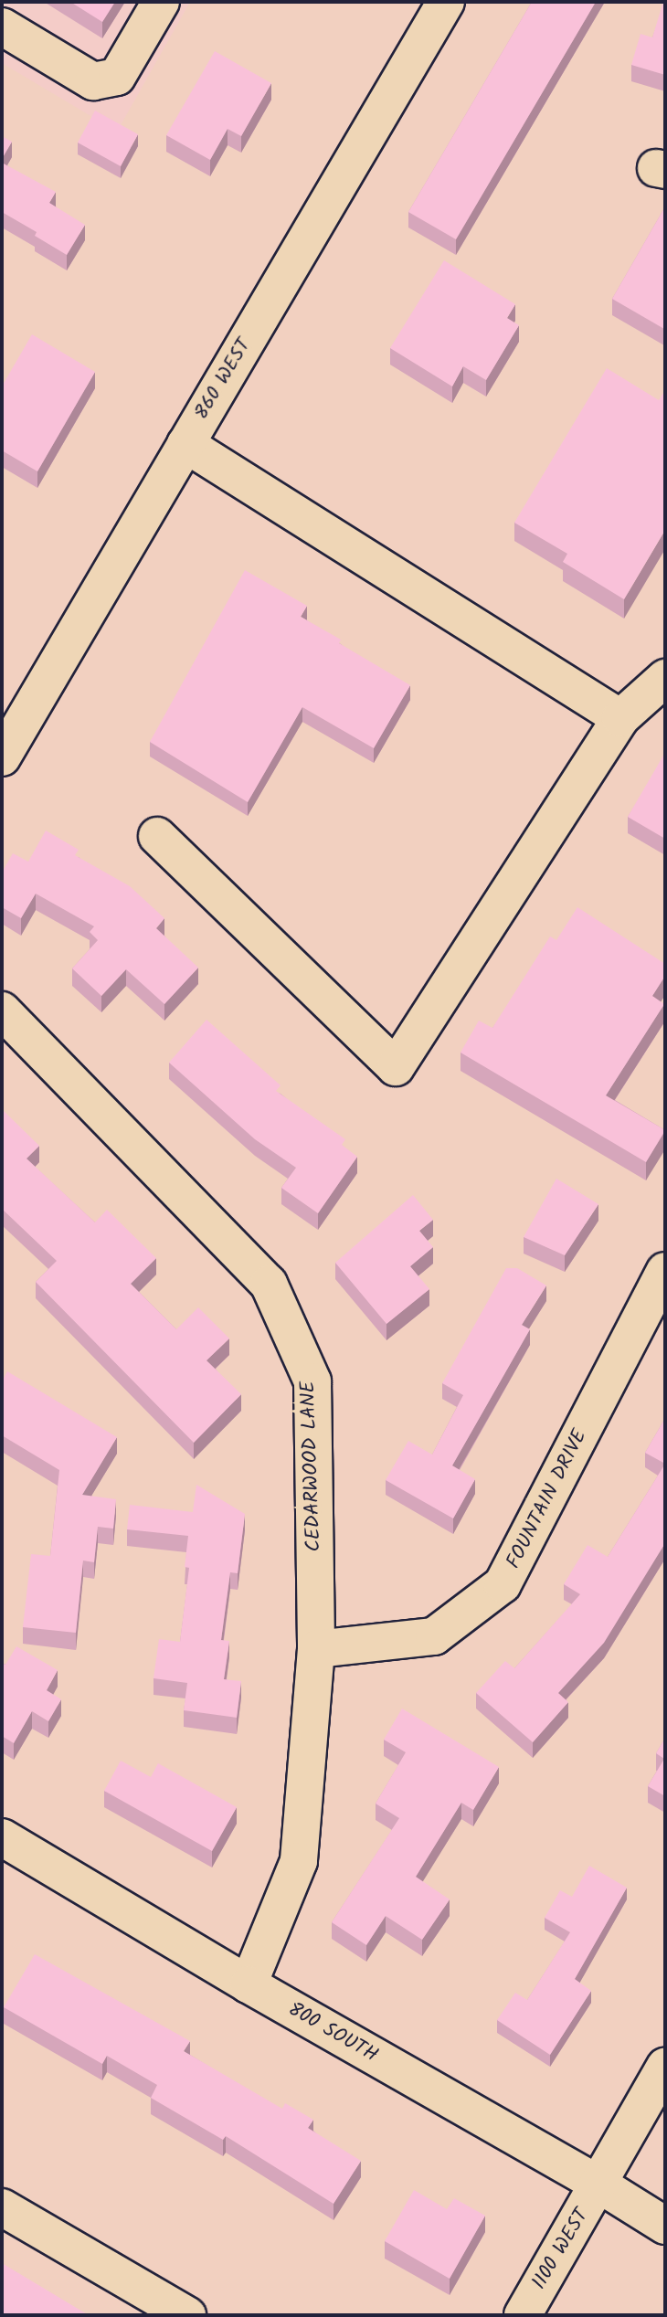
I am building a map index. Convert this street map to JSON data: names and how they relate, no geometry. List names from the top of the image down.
{
  "streets": {
    "street": [
      "860 WEST",
      "CEDARWOOD LANE",
      "FOUNTAIN DRIVE",
      "800 SOUTH",
      "1100 WEST"
    ]
  },
  "crossings": [
    ["CEDARWOOD LANE", "FOUNTAIN DRIVE"],
    ["CEDARWOOD LANE", "800 SOUTH"],
    ["800 SOUTH", "1100 WEST"]
  ]
}
